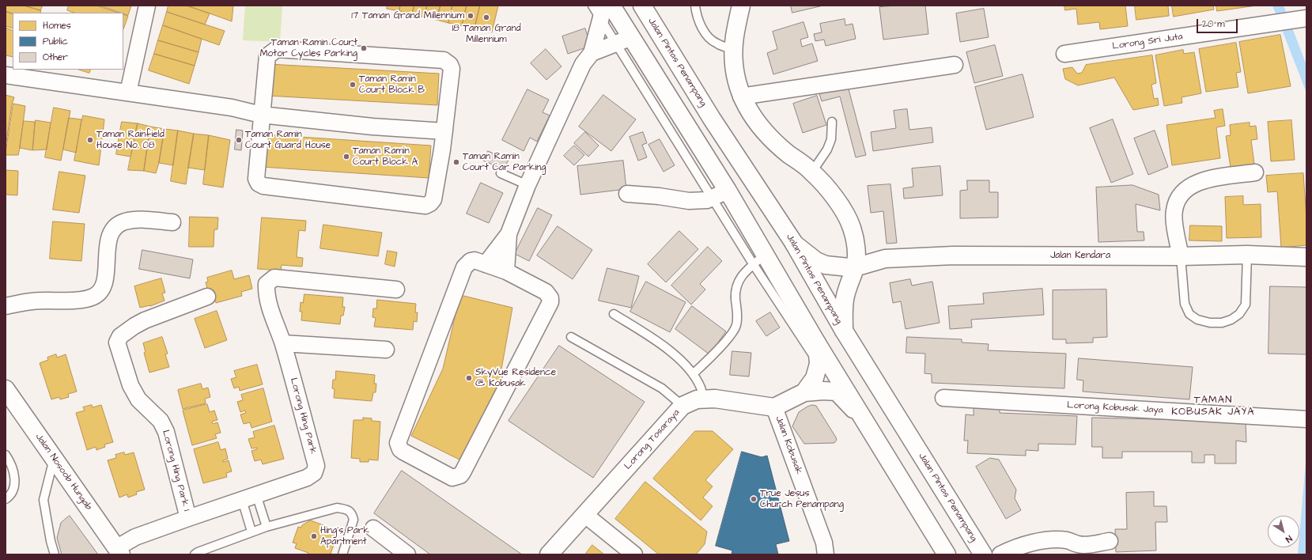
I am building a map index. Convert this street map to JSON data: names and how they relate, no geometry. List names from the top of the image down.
{
  "streets": {
    "main road": [
      "Jalan Pintas Penampang",
      "Jalan Kendara",
      "Lorong Tosaraya",
      "Jalan Nosoob Hungab"
    ],
    "street": [
      "Lorong Sri Juta",
      "Lorong Kobusak Jaya",
      "Lorong Hing Park",
      "Jalan Kobusak",
      "Lorong Hing Park 1"
    ]
  },
  "crossings": [
    ["Jalan Pintas Penampang", "Jalan Kendara"],
    ["Lorong Hing Park", "Lorong Hing Park 1"],
    ["Lorong Hing Park", "Jalan Nosoob Hungab"],
    ["Lorong Tosaraya", "Jalan Kobusak"]
  ],
  "districts": ["TAMAN KOBUSAK JAYA"],
  "places": [
    "17 Taman Grand Millennium",
    "18 Taman Grand Millennium",
    "Taman Ramin Court Motor Cycles Parking",
    "Taman Ramin Court Block B",
    "Taman Rainfield House No. 08",
    "Taman Ramin Court Guard House",
    "Taman Ramin Court Block A",
    "Taman Ramin Court Car Parking",
    "SkyVue Residence @ Kobusak",
    "True Jesus Church Penampang",
    "Hing's Park Apartment"
  ],
  "legend": ["Homes", "Public", "Other"],
  "scale_bar": "20 m",
  "north": "bottom right"
}
